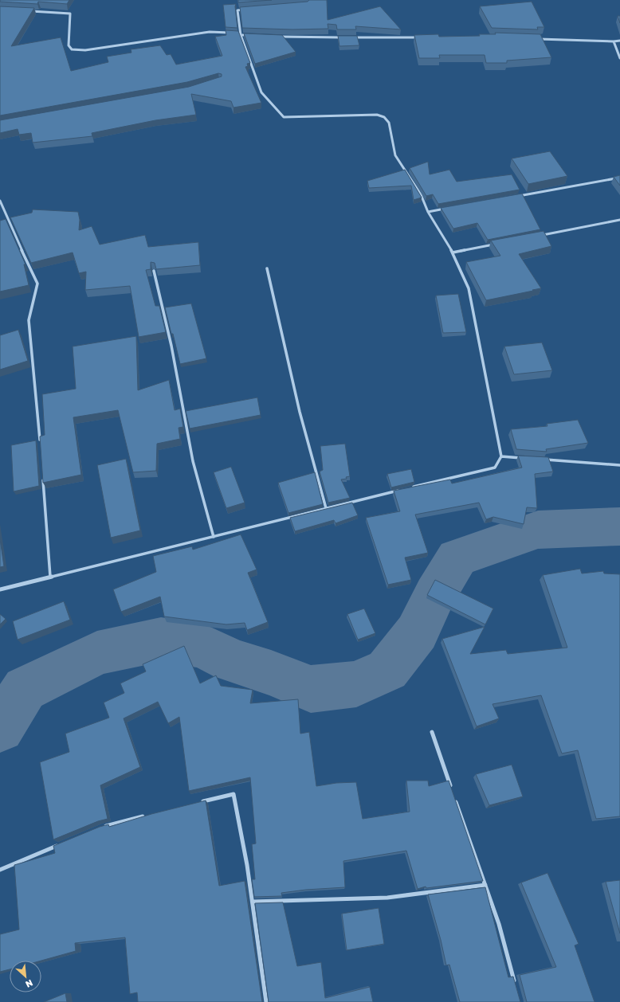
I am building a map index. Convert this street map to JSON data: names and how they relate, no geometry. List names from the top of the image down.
{
  "north": "bottom right"
}
